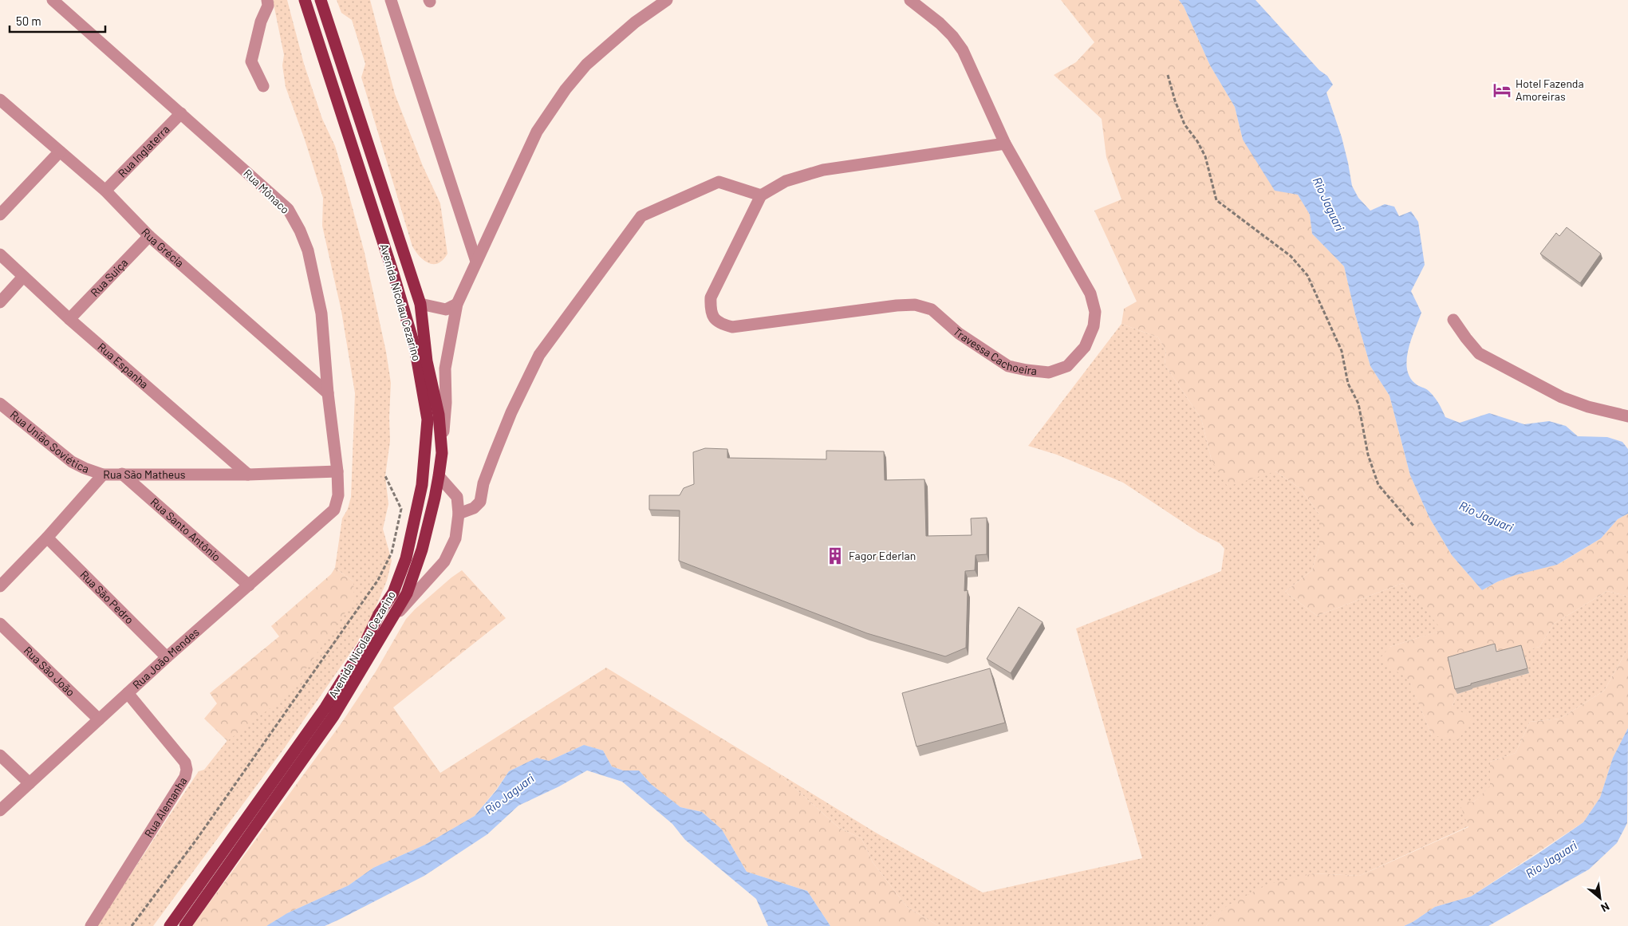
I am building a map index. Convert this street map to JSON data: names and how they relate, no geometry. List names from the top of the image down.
{
  "streets": {
    "main road": ["Avenida Nicolau Cezarino"],
    "street": [
      "Rua Inglaterra",
      "Rua Mônaco",
      "Rua Grécia",
      "Rua Suiça",
      "Travessa Cachoeira",
      "Rua Espanha",
      "Rua União Soviética",
      "Rua São Matheus",
      "Rua Santo Antônio",
      "Rua São Pedro",
      "Rua João Mendes",
      "Rua São João",
      "Rua Alemanha"
    ]
  },
  "crossings": [
    ["Rua Inglaterra", "Rua Mônaco"],
    ["Rua Inglaterra", "Rua Grécia"],
    ["Rua Mônaco", "Rua Grécia"],
    ["Rua Mônaco", "Rua São Matheus"],
    ["Rua Mônaco", "Rua João Mendes"],
    ["Rua Grécia", "Rua Suiça"],
    ["Rua Suiça", "Rua Espanha"],
    ["Rua Espanha", "Rua São Matheus"],
    ["Rua União Soviética", "Rua São Matheus"],
    ["Rua São Matheus", "Rua Santo Antônio"],
    ["Rua São Matheus", "Rua São Pedro"],
    ["Rua Santo Antônio", "Rua João Mendes"],
    ["Rua São Pedro", "Rua João Mendes"],
    ["Rua João Mendes", "Rua São João"],
    ["Rua João Mendes", "Rua Alemanha"]
  ],
  "water": ["Rio Jaguari"],
  "places": {
    "hotel": ["Hotel Fazenda Amoreiras"],
    "building": ["Fagor Ederlan"]
  },
  "scale_bar": "50 m",
  "north": "bottom right"
}
